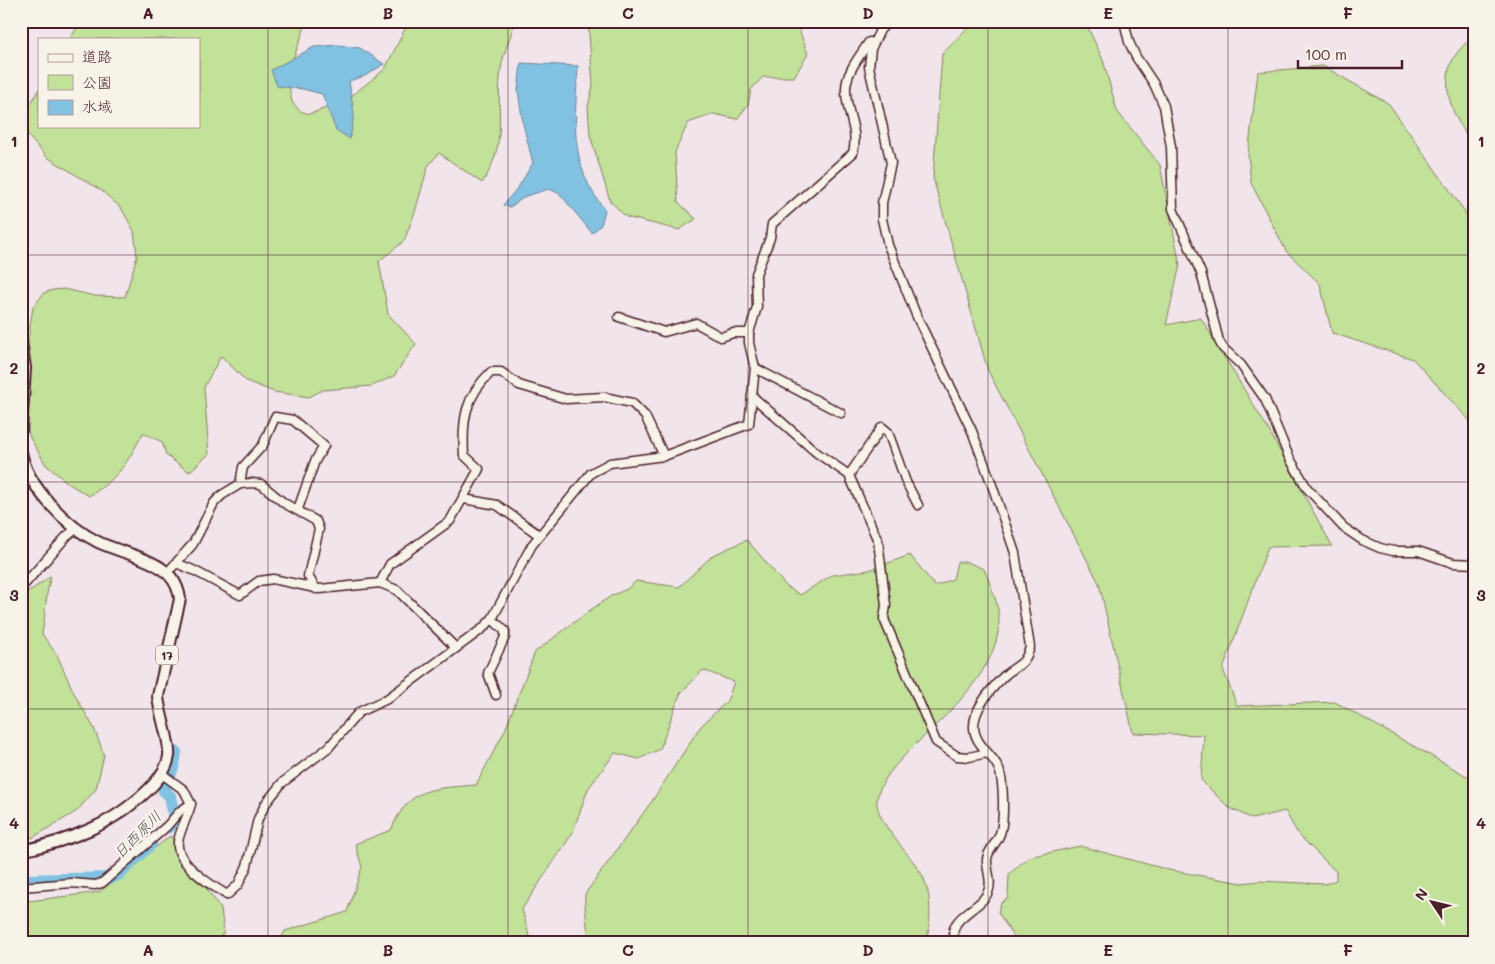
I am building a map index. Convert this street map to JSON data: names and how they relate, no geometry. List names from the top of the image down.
{
  "streets": {
    "main road": ["17"]
  },
  "water": ["日西原川"],
  "legend": ["道路", "公園", "水域"],
  "scale_bar": "100 m",
  "north": "top left",
  "grid": {
    "columns": [
      "A",
      "B",
      "C",
      "D",
      "E",
      "F"
    ],
    "rows": [
      "1",
      "2",
      "3",
      "4"
    ]
  }
}
